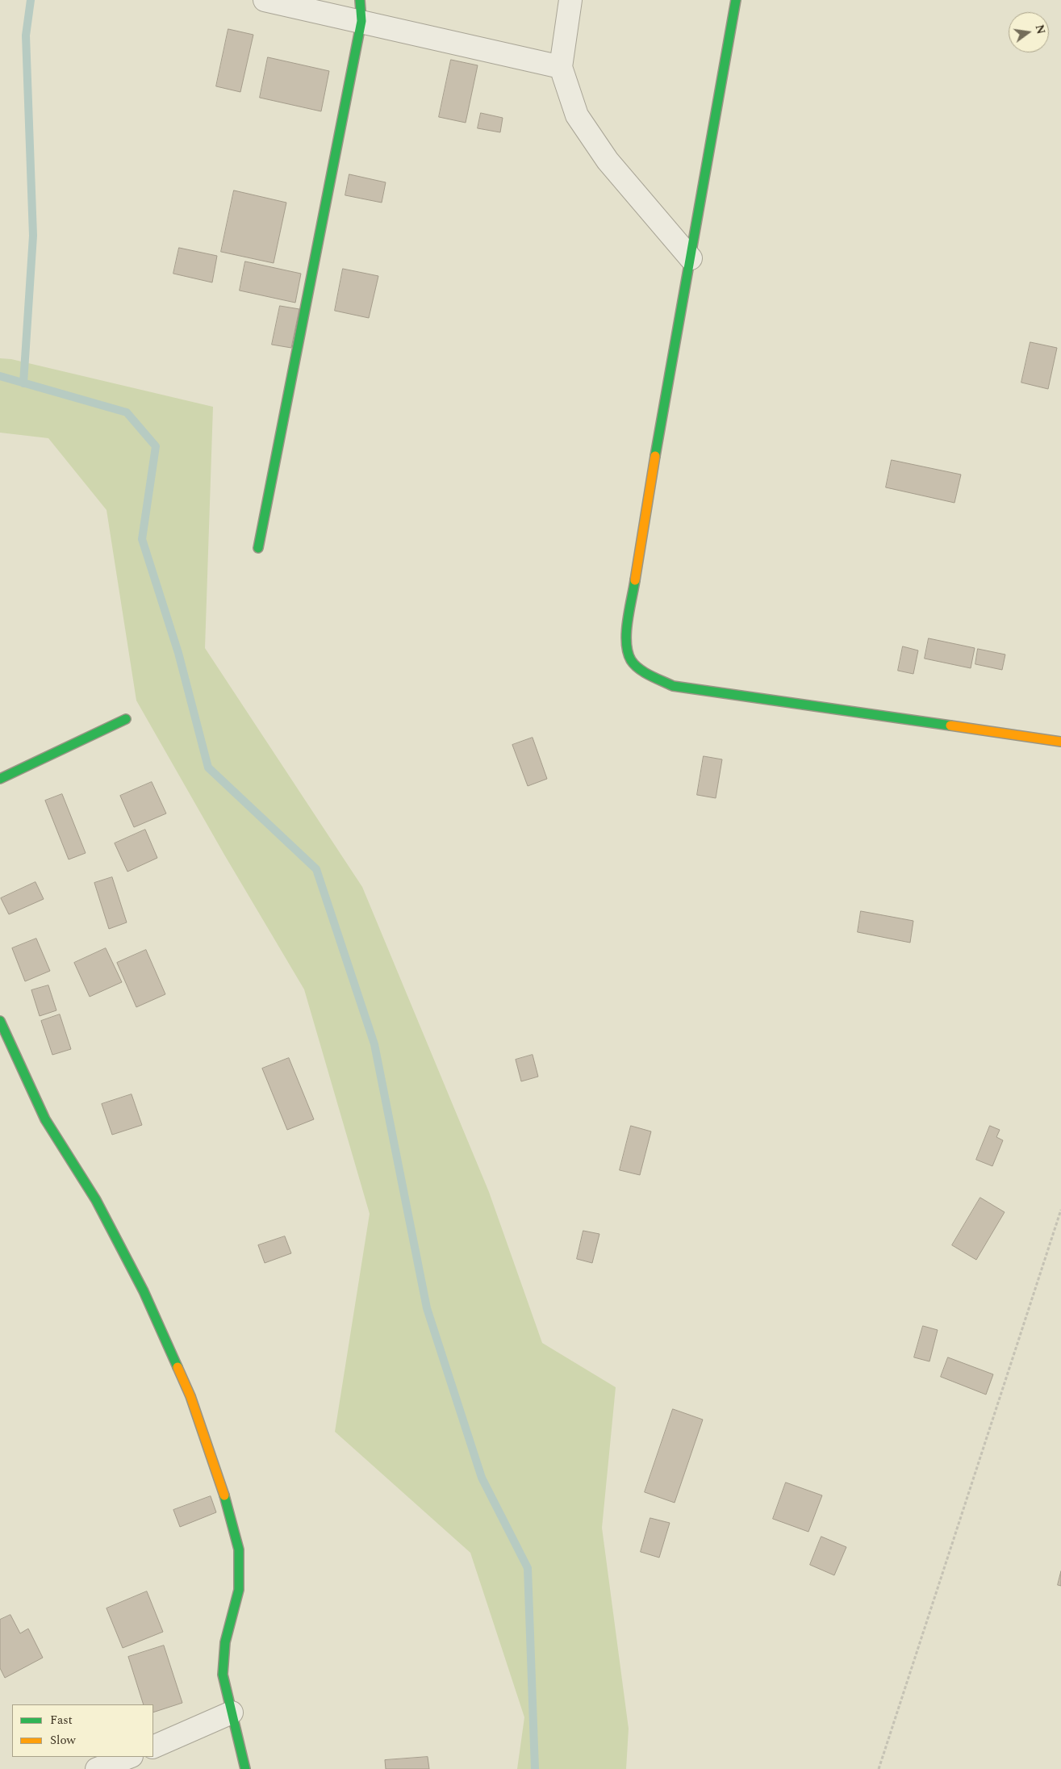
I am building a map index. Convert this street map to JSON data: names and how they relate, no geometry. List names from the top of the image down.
{
  "legend": ["Fast", "Slow"],
  "north": "right"
}
